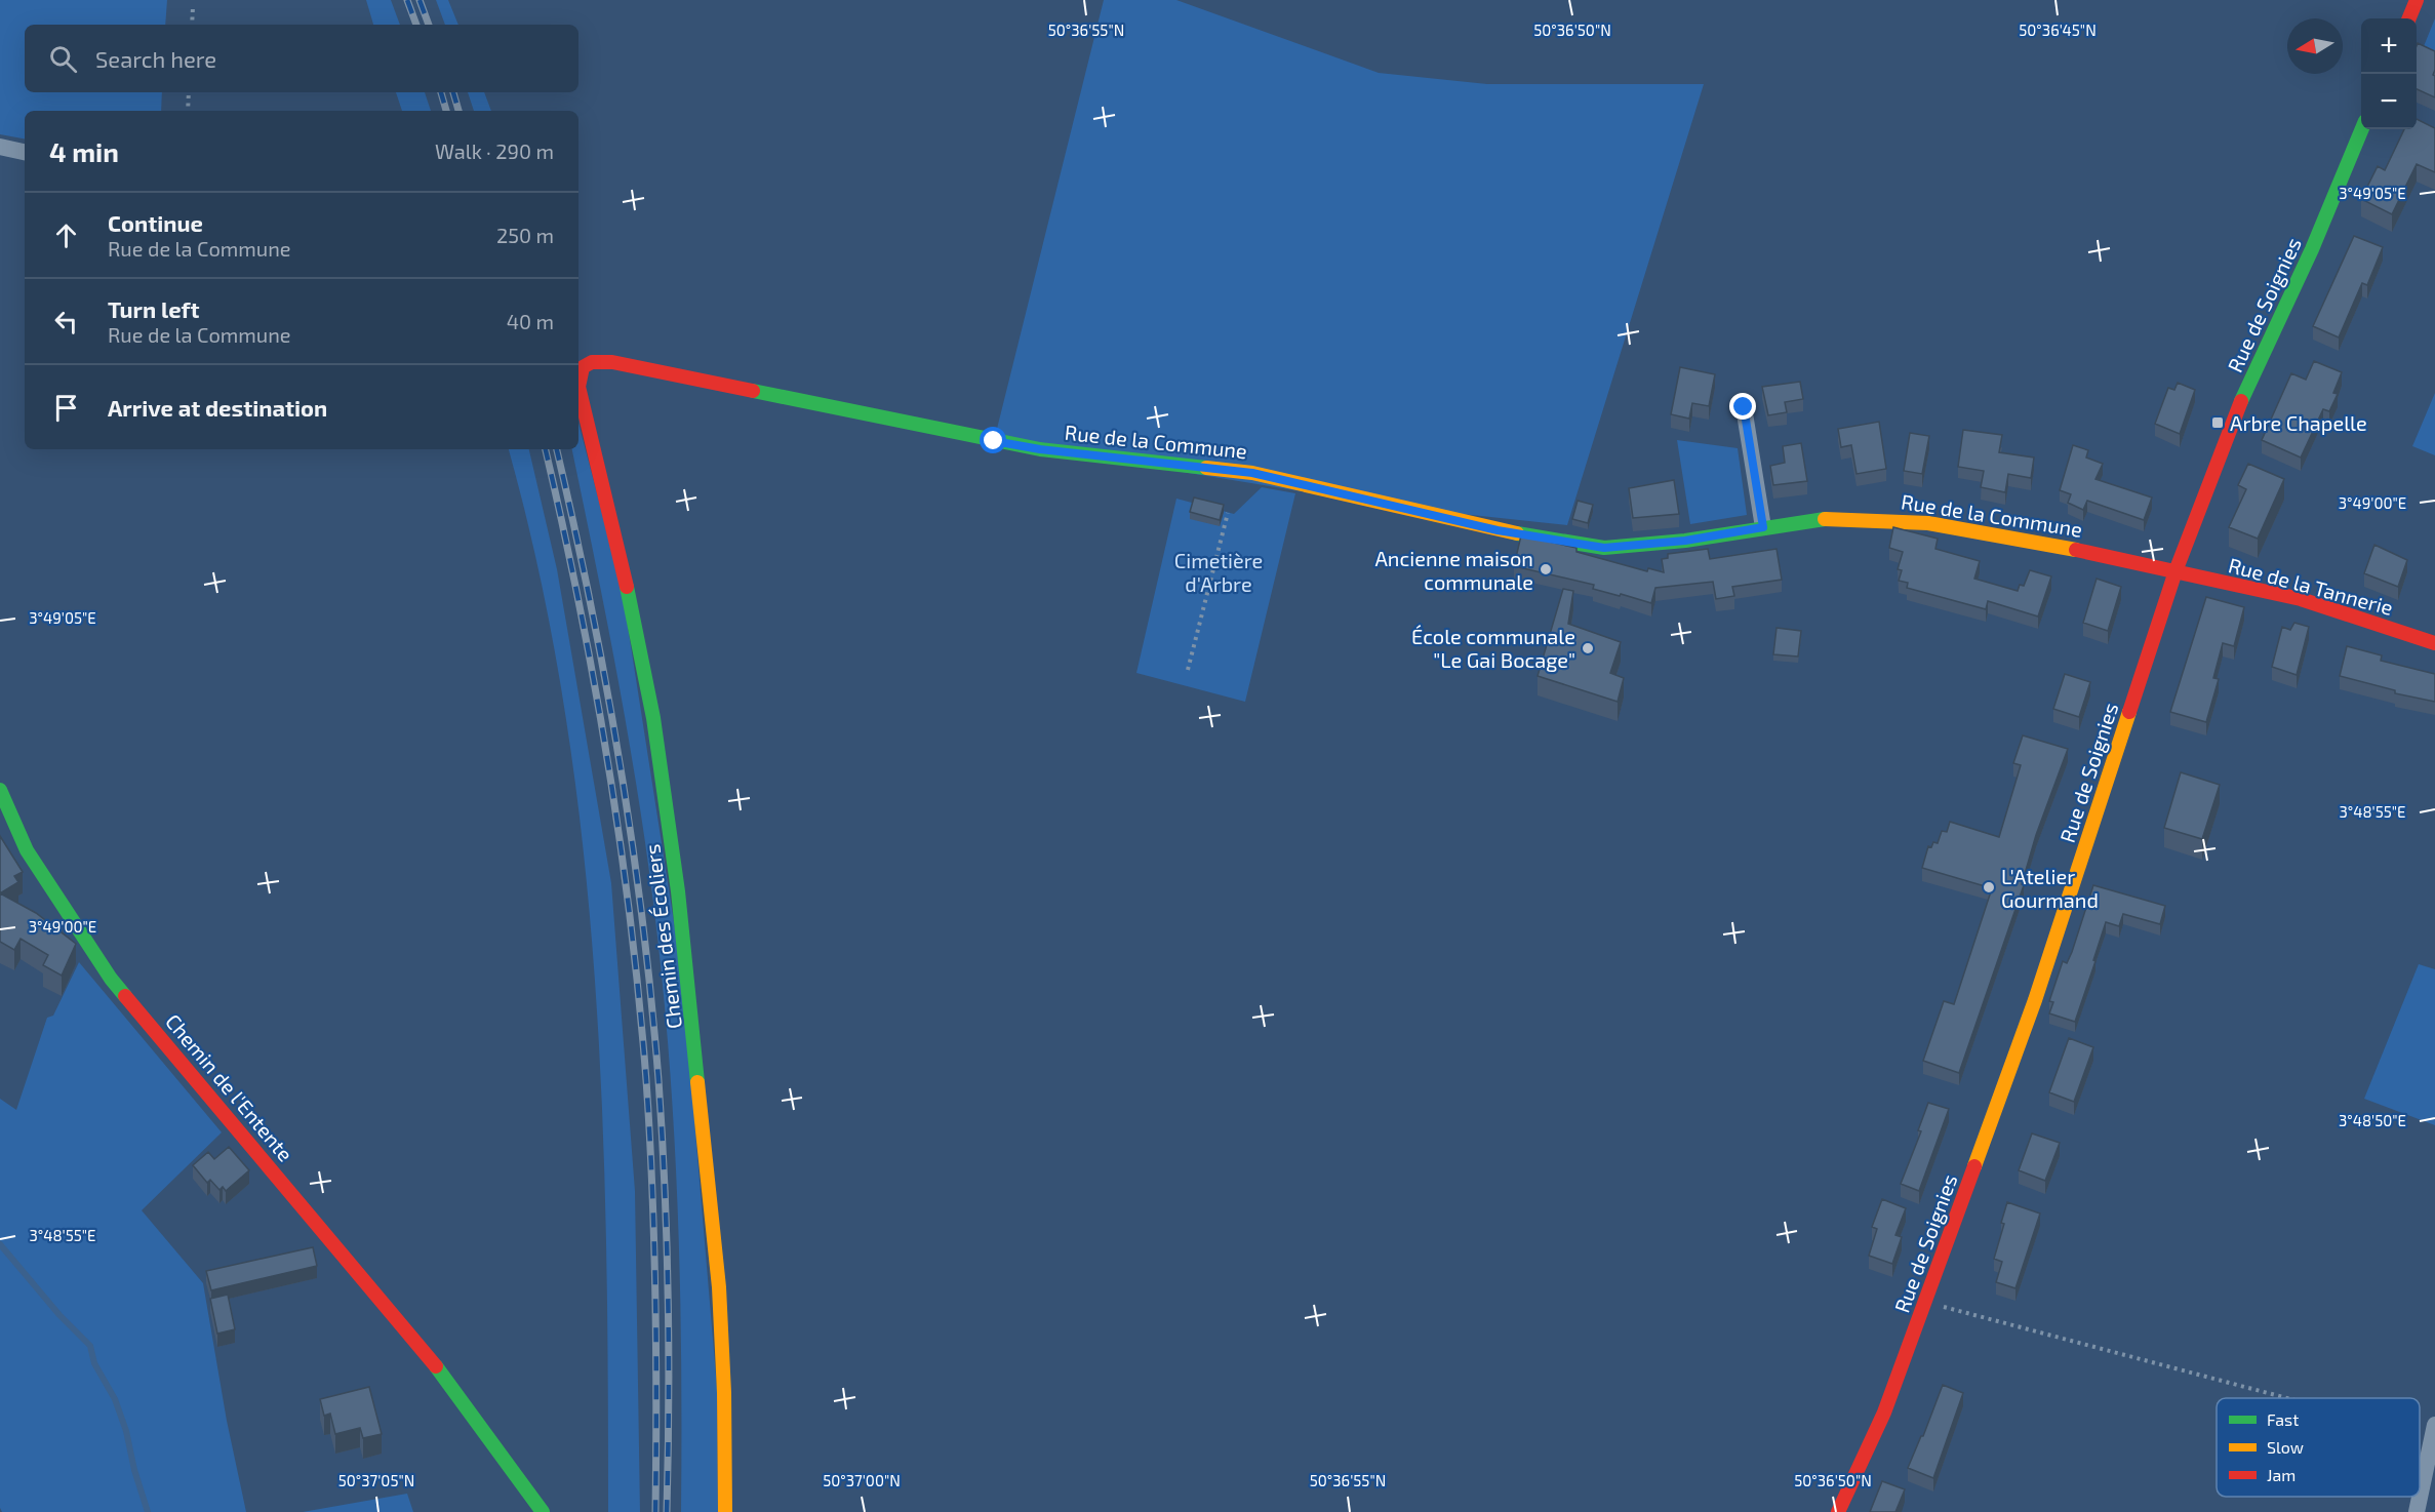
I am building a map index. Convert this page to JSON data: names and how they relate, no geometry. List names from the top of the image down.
{
  "streets": {
    "street": [
      "Rue de Soignies",
      "Rue de la Commune",
      "Rue de la Tannerie",
      "Chemin des Écoliers",
      "Chemin de l'Entente"
    ]
  },
  "crossings": [
    ["Rue de Soignies", "Rue de la Commune"],
    ["Rue de Soignies", "Rue de la Tannerie"],
    ["Rue de la Commune", "Rue de la Tannerie"],
    ["Rue de la Commune", "Chemin des Écoliers"]
  ],
  "parks": ["Cimetière d'Arbre"],
  "places": {
    "transit": ["Arbre Chapelle"],
    "other": ["Ancienne maison communale", "École communale \"Le Gai Bocage\"", "L'Atelier Gourmand"]
  },
  "legend": ["Fast", "Slow", "Jam"],
  "north": "left",
  "page": {
    "map_buttons": ["+", "−"],
    "search": "Search here",
    "heading": ["4 min", "Walk · 290 m"],
    "list": [
      ["Continue", "Rue de la Commune", "250 m"],
      ["Turn left", "Rue de la Commune", "40 m"],
      "Arrive at destination"
    ]
  },
  "coordinates": [
    "50°36'55\"N",
    "50°36'50\"N",
    "50°36'45\"N",
    "3°49'05\"E",
    "3°49'00\"E",
    "3°48'55\"E",
    "3°48'50\"E",
    "50°37'05\"N",
    "50°37'00\"N"
  ]
}
